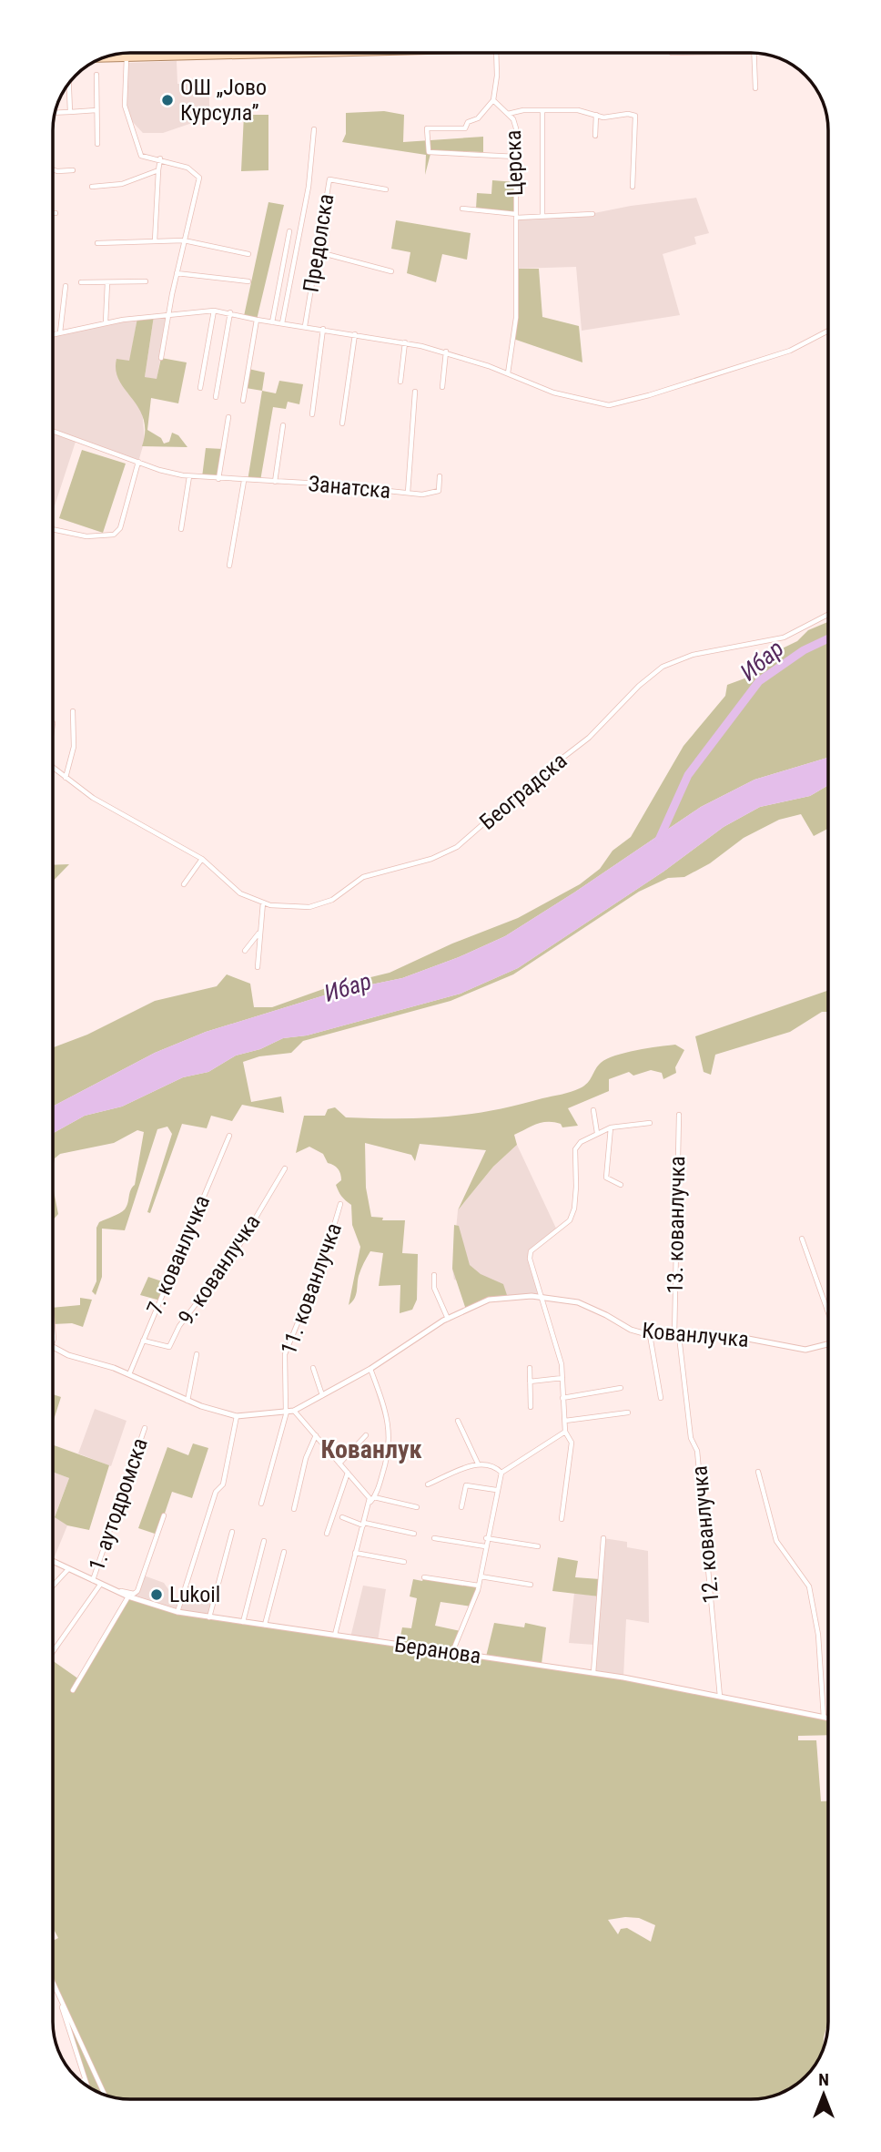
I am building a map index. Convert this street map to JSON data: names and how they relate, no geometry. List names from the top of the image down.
{
  "streets": {
    "street": [
      "Церска",
      "Предолска",
      "Занатска",
      "Београдска",
      "13. кованлучка",
      "7. кованлучка",
      "9. кованлучка",
      "11. кованлучка",
      "Кованлучка",
      "1. аутодромска",
      "12. кованлучка",
      "Беранова"
    ]
  },
  "crossings": [
    ["13. кованлучка", "Кованлучка"],
    ["13. кованлучка", "12. кованлучка"],
    ["7. кованлучка", "9. кованлучка"],
    ["7. кованлучка", "Кованлучка"],
    ["11. кованлучка", "Кованлучка"],
    ["Кованлучка", "12. кованлучка"],
    ["1. аутодромска", "Беранова"],
    ["12. кованлучка", "Беранова"]
  ],
  "districts": ["Кованлук"],
  "water": ["Ибар"],
  "places": ["ОШ „Јово Курсула”", "Lukoil"],
  "north": "top"
}
